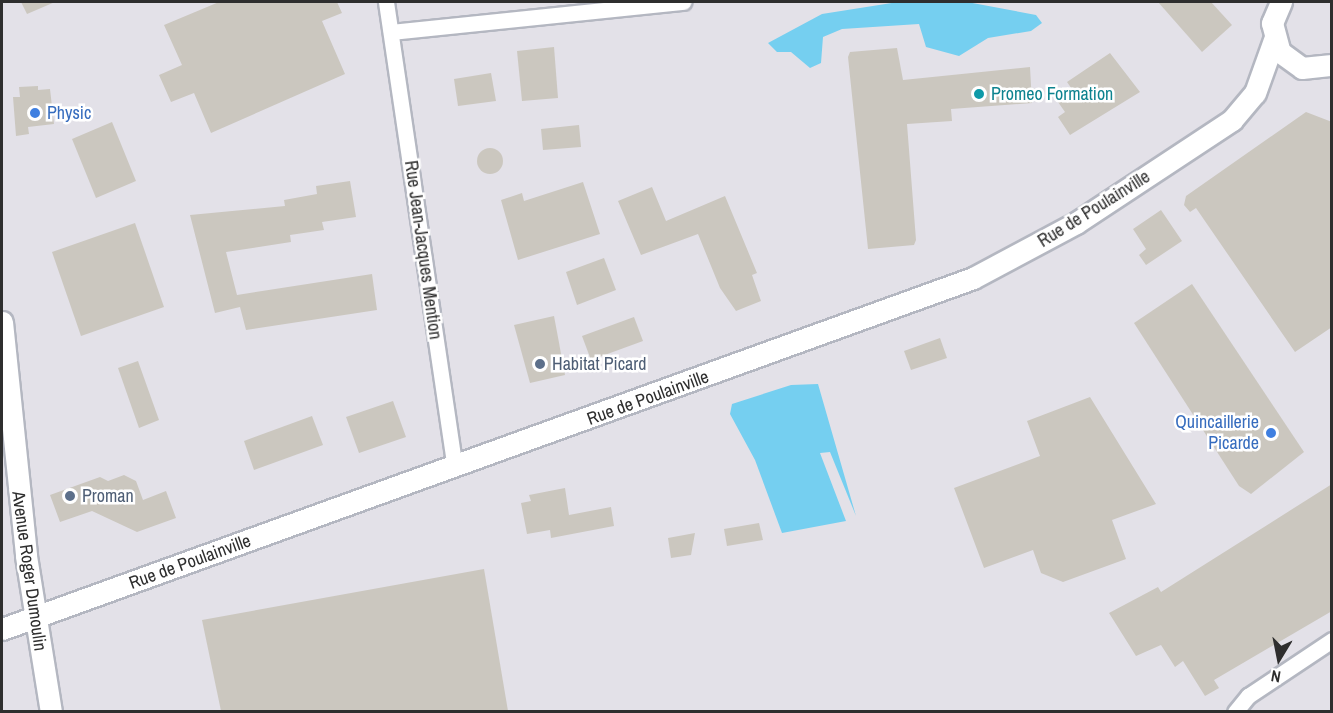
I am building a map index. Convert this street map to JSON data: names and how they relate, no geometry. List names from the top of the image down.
{
  "streets": {
    "street": ["Rue de Poulainville", "Rue Jean-Jacques Mention", "Avenue Roger Dumoulin"]
  },
  "crossings": [
    ["Rue de Poulainville", "Rue Jean-Jacques Mention"],
    ["Rue de Poulainville", "Avenue Roger Dumoulin"]
  ],
  "places": [
    "Promeo Formation",
    "Physic",
    "Habitat Picard",
    "Quincaillerie Picarde",
    "Proman"
  ],
  "north": "bottom"
}
